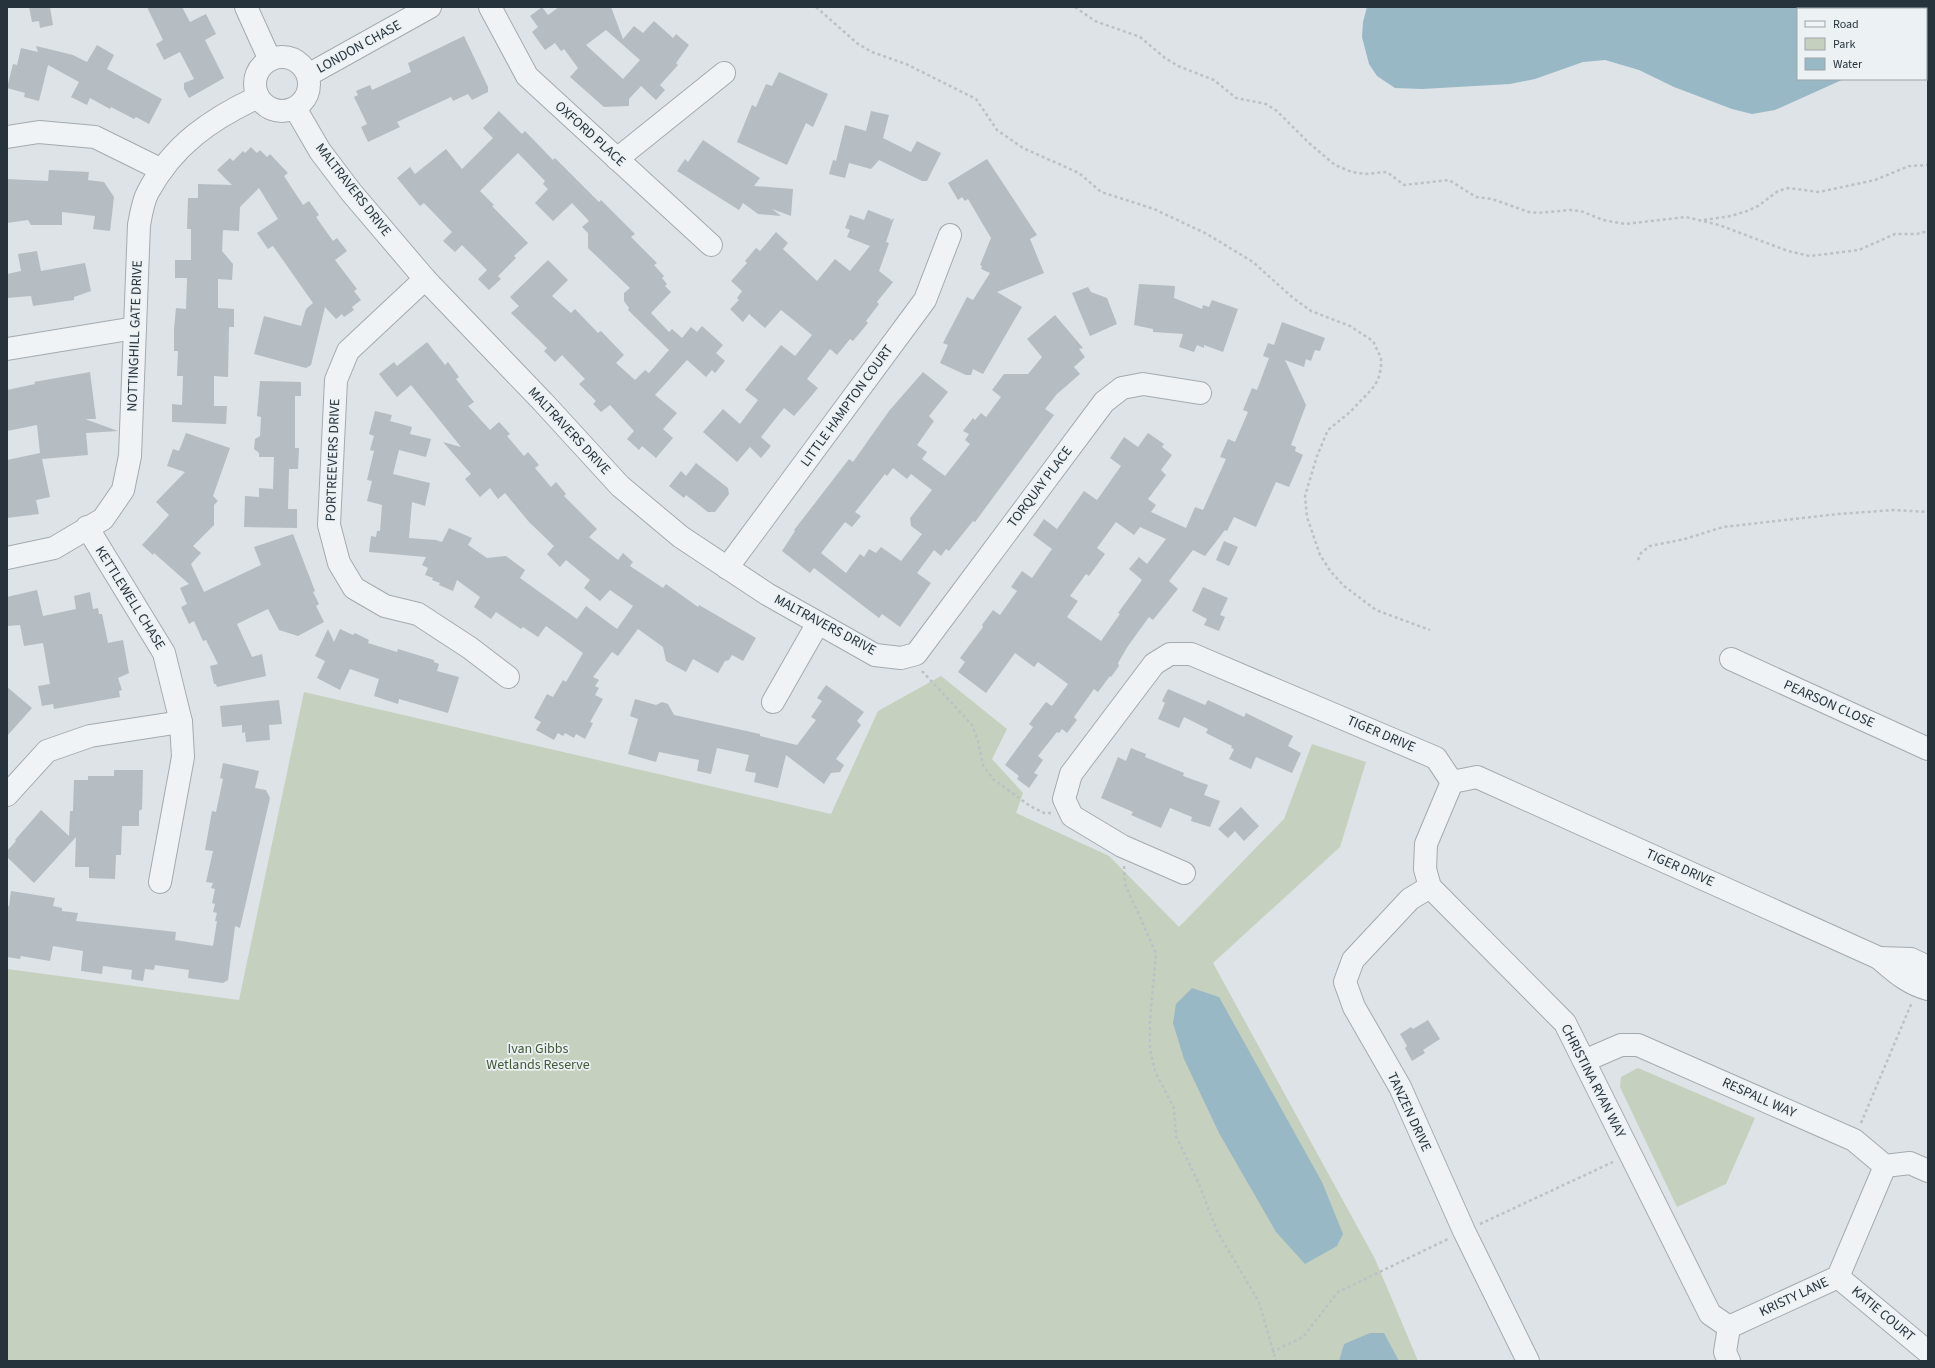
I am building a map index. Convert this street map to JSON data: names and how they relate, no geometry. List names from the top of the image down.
{
  "streets": {
    "street": [
      "LONDON CHASE",
      "OXFORD PLACE",
      "MALTRAVERS DRIVE",
      "NOTTINGHILL GATE DRIVE",
      "LITTLE HAMPTON COURT",
      "PORTREEVERS DRIVE",
      "TORQUAY PLACE",
      "KETTLEWELL CHASE",
      "PEARSON CLOSE",
      "TIGER DRIVE",
      "CHRISTINA RYAN WAY",
      "RESPALL WAY",
      "TANZEN DRIVE",
      "KRISTY LANE",
      "KATIE COURT"
    ]
  },
  "crossings": [
    ["LONDON CHASE", "MALTRAVERS DRIVE"],
    ["LONDON CHASE", "NOTTINGHILL GATE DRIVE"],
    ["MALTRAVERS DRIVE", "NOTTINGHILL GATE DRIVE"],
    ["MALTRAVERS DRIVE", "LITTLE HAMPTON COURT"],
    ["MALTRAVERS DRIVE", "PORTREEVERS DRIVE"],
    ["MALTRAVERS DRIVE", "TORQUAY PLACE"],
    ["NOTTINGHILL GATE DRIVE", "KETTLEWELL CHASE"],
    ["CHRISTINA RYAN WAY", "RESPALL WAY"],
    ["CHRISTINA RYAN WAY", "TANZEN DRIVE"],
    ["CHRISTINA RYAN WAY", "KRISTY LANE"],
    ["RESPALL WAY", "KRISTY LANE"],
    ["KRISTY LANE", "KATIE COURT"]
  ],
  "parks": ["Ivan Gibbs Wetlands Reserve"],
  "legend": ["Road", "Park", "Water"]
}
